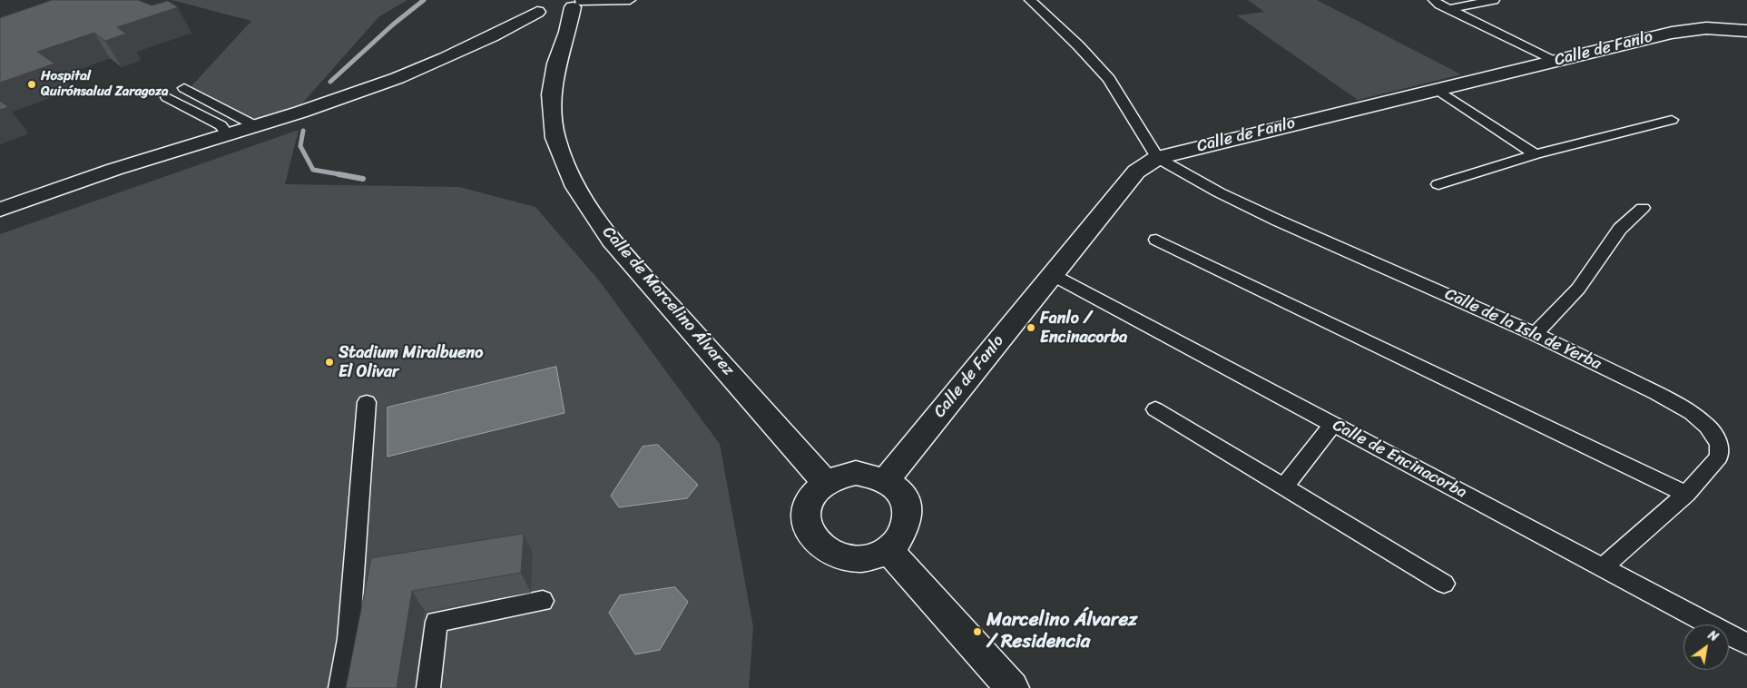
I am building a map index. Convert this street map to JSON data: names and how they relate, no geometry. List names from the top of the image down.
{
  "streets": {
    "street": [
      "Calle de Fanlo",
      "Calle de Marcelino Álvarez",
      "Calle de la Isla de Yerba",
      "Calle de Encinacorba"
    ]
  },
  "crossings": [
    ["Calle de Fanlo", "Calle de Marcelino Álvarez"],
    ["Calle de Fanlo", "Calle de la Isla de Yerba"],
    ["Calle de Fanlo", "Calle de Encinacorba"],
    ["Calle de la Isla de Yerba", "Calle de Encinacorba"]
  ],
  "places": [
    "Hospital Quirónsalud Zaragoza",
    "Fanlo / Encinacorba",
    "Stadium Miralbueno El Olivar",
    "Marcelino Álvarez / Residencia"
  ],
  "north": "top right"
}
